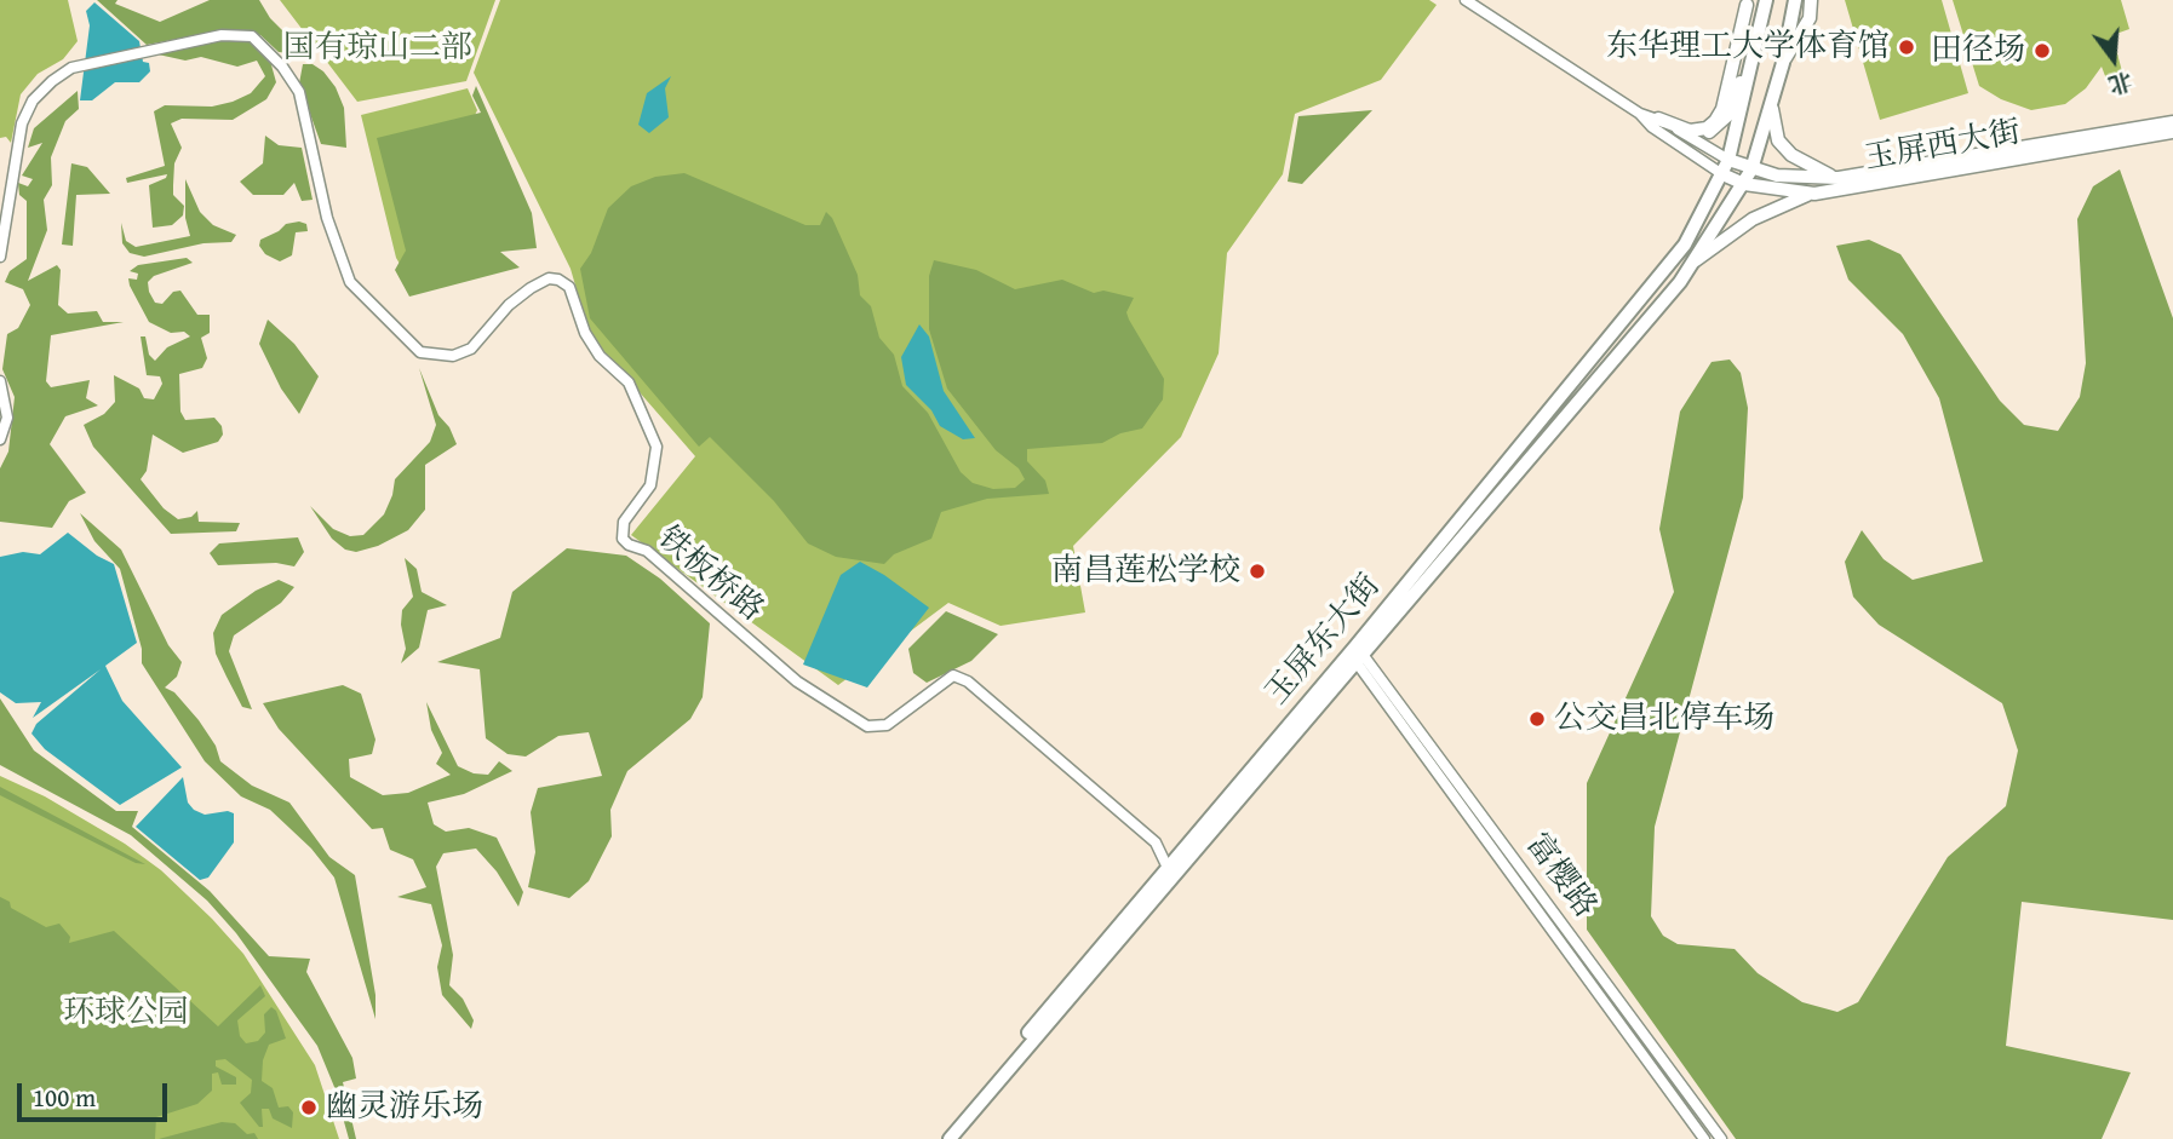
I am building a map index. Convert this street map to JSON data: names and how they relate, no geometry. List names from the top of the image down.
{
  "streets": {
    "main road": ["玉屏西大街", "玉屏东大街"],
    "street": ["铁板桥路", "富樱路"]
  },
  "crossings": [
    ["玉屏西大街", "玉屏东大街"],
    ["铁板桥路", "玉屏东大街"],
    ["玉屏东大街", "富樱路"]
  ],
  "parks": ["国有琼山二部", "环球公园"],
  "places": [
    "东华理工大学体育馆",
    "田径场",
    "南昌莲松学校",
    "公交昌北停车场",
    "幽灵游乐场"
  ],
  "scale_bar": "100 m",
  "north": "bottom"
}
